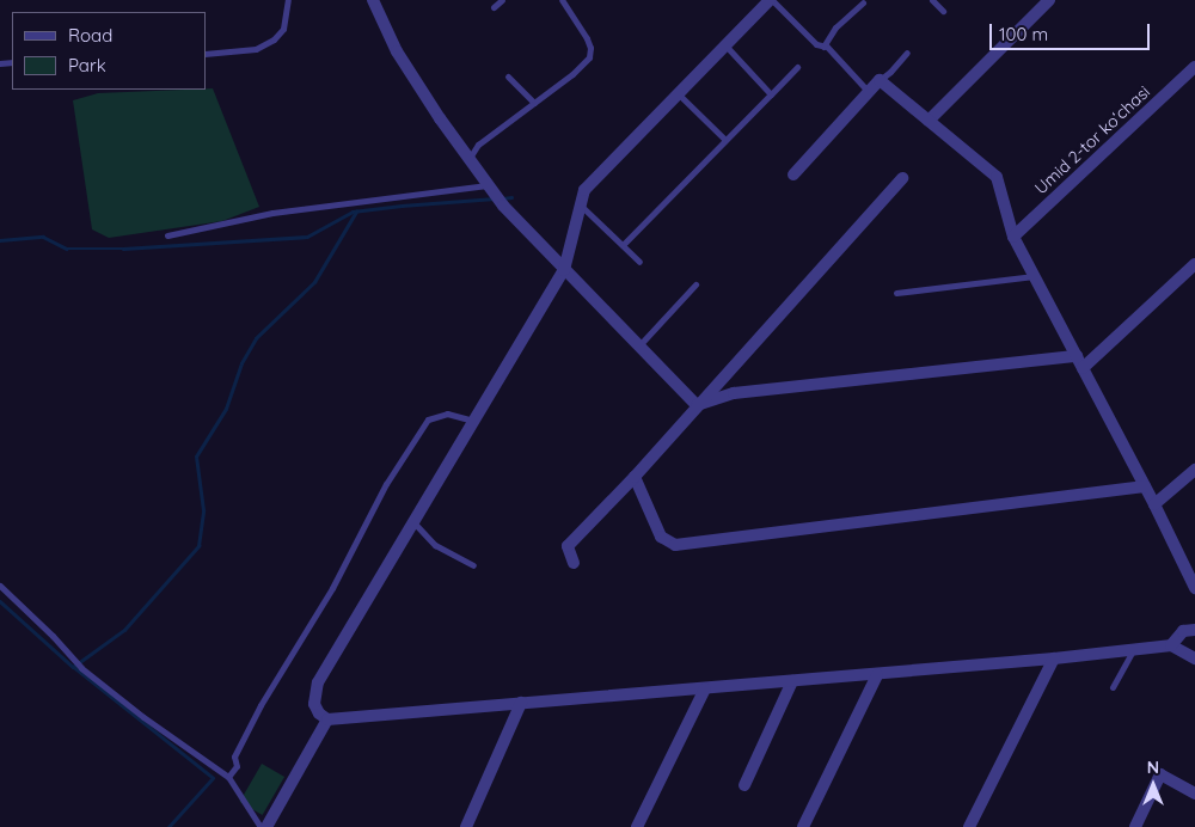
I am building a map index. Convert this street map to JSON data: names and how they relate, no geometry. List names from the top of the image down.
{
  "streets": {
    "street": ["Umid 2-tor koʻchasi"]
  },
  "legend": ["Road", "Park"],
  "scale_bar": "100 m",
  "north": "top"
}
